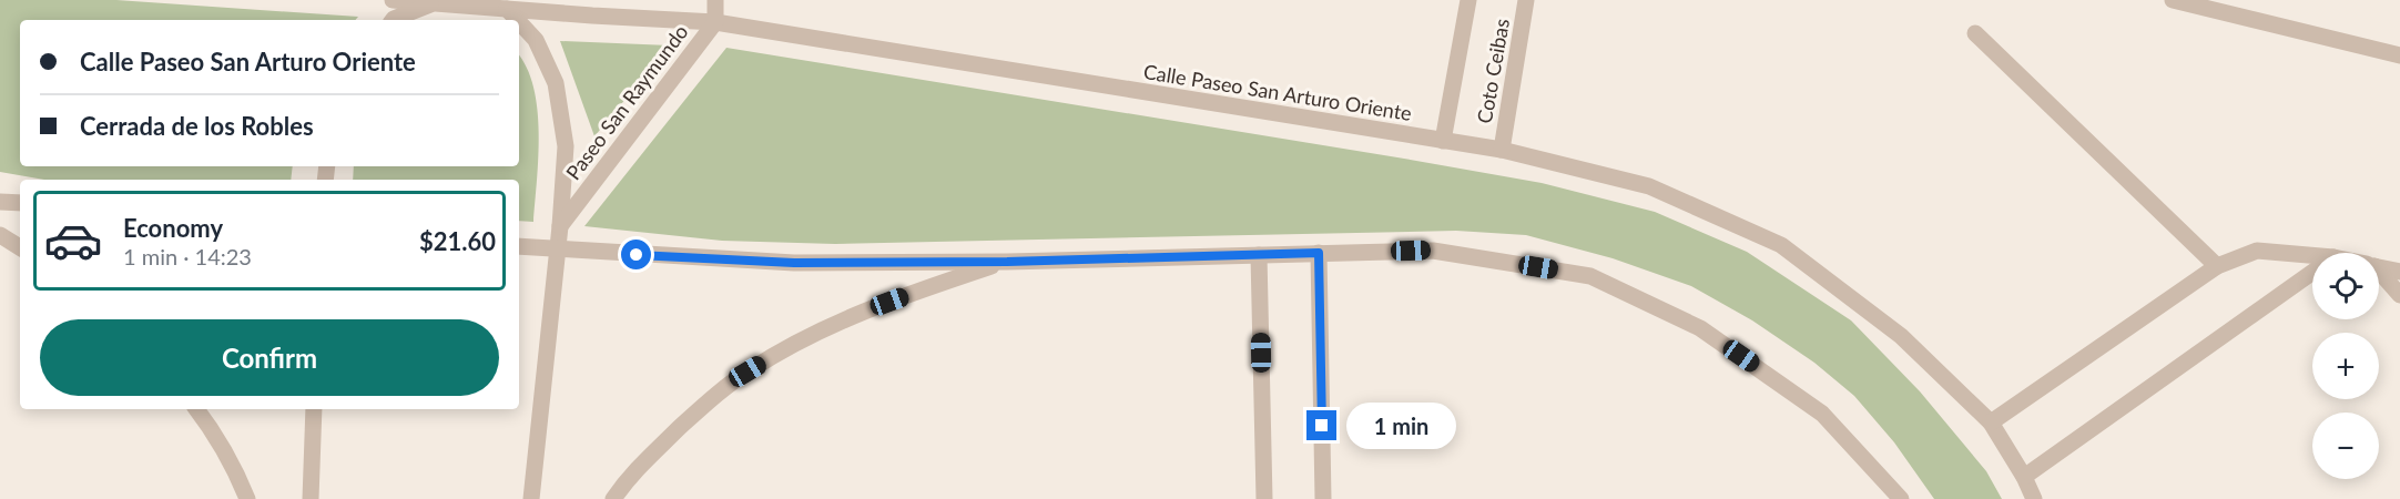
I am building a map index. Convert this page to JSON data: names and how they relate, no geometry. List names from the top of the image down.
{
  "streets": {
    "street": ["Coto Ceibas", "Calle Paseo San Arturo Oriente", "Paseo San Raymundo"]
  },
  "crossings": [
    ["Coto Ceibas", "Calle Paseo San Arturo Oriente"],
    ["Calle Paseo San Arturo Oriente", "Paseo San Raymundo"]
  ],
  "page": {
    "banner": ["Calle Paseo San Arturo Oriente", "Cerrada de los Robles"],
    "list": [
      {
        "name": "Economy",
        "note": "1 min · 14:23",
        "value": "$21.60"
      }
    ],
    "map_buttons": ["+", "−"],
    "buttons": "Confirm",
    "bubble": "1 min"
  }
}
